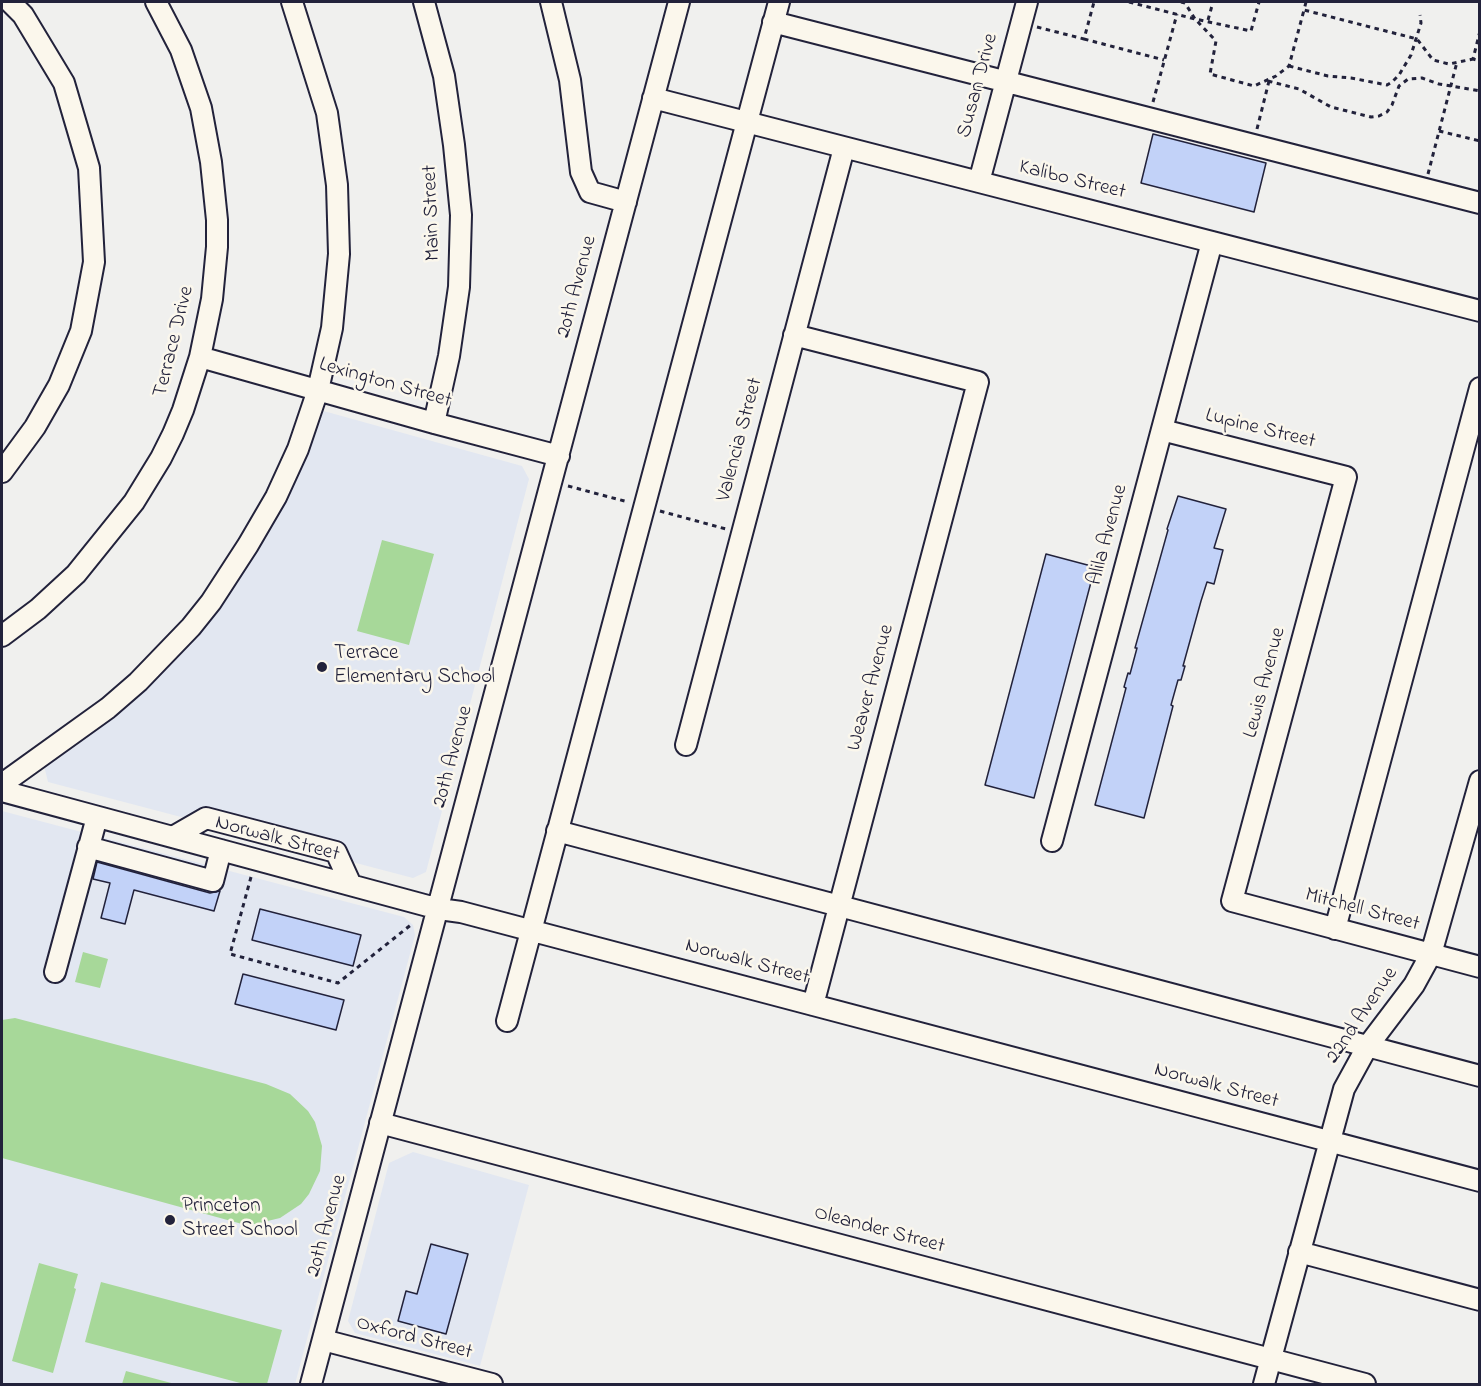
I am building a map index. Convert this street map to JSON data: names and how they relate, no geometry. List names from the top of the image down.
{
  "streets": {
    "street": [
      "Susan Drive",
      "Kalibo Street",
      "Main Street",
      "20th Avenue",
      "Terrace Drive",
      "Lexington Street",
      "Lupine Street",
      "Valencia Street",
      "Alila Avenue",
      "Lewis Avenue",
      "Weaver Avenue",
      "Norwalk Street",
      "Mitchell Street",
      "22nd Avenue",
      "Oleander Street",
      "Oxford Street"
    ]
  },
  "crossings": [
    ["Susan Drive", "Kalibo Street"],
    ["Kalibo Street", "20th Avenue"],
    ["Kalibo Street", "Valencia Street"],
    ["Kalibo Street", "Alila Avenue"],
    ["Main Street", "Lexington Street"],
    ["20th Avenue", "Lexington Street"],
    ["20th Avenue", "Norwalk Street"],
    ["20th Avenue", "Oleander Street"],
    ["20th Avenue", "Oxford Street"],
    ["Terrace Drive", "Lexington Street"],
    ["Lupine Street", "Alila Avenue"],
    ["Lupine Street", "Lewis Avenue"],
    ["Valencia Street", "Weaver Avenue"],
    ["Lewis Avenue", "Mitchell Street"],
    ["Weaver Avenue", "Norwalk Street"],
    ["Norwalk Street", "22nd Avenue"],
    ["Mitchell Street", "22nd Avenue"],
    ["22nd Avenue", "Oleander Street"]
  ],
  "places": ["Terrace Elementary School", "Princeton Street School"]
}
